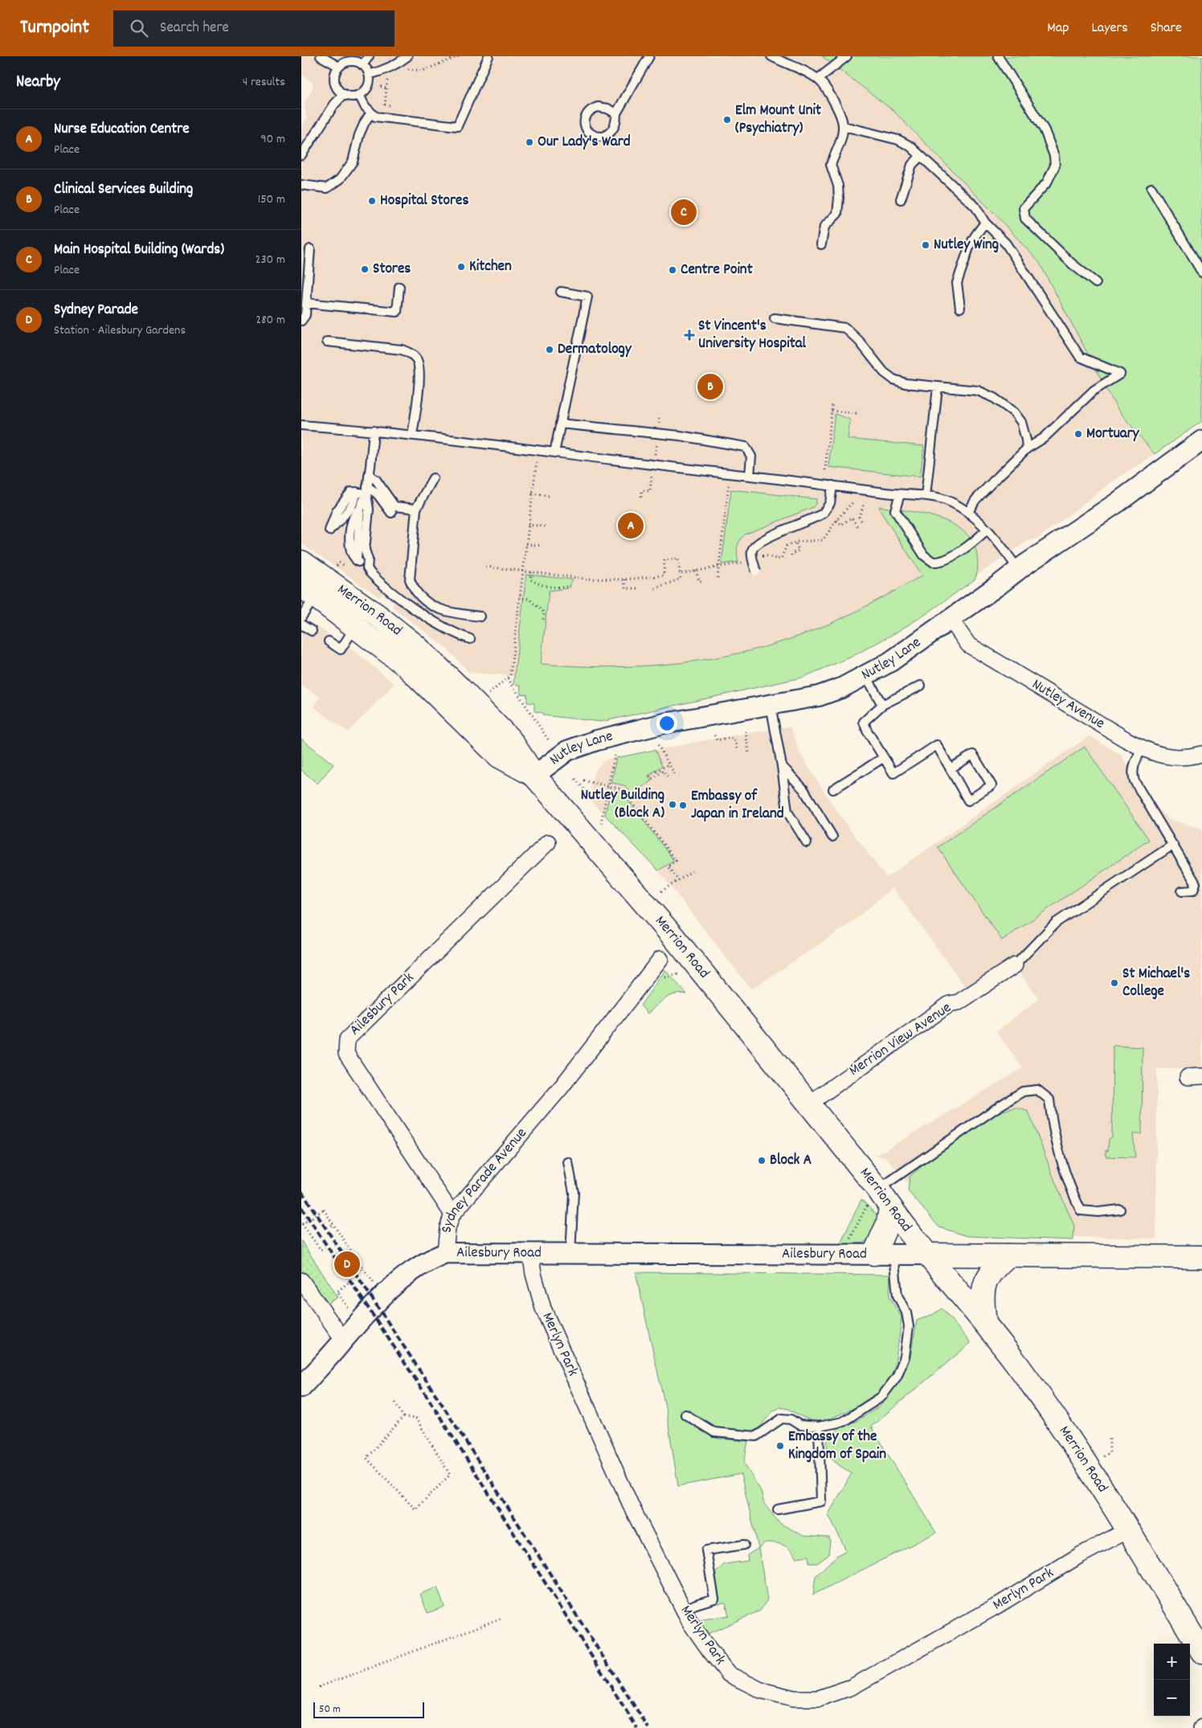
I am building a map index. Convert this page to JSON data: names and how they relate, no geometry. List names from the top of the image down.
{
  "streets": {
    "main road": ["Merrion Road", "Ailesbury Road"],
    "street": [
      "Nutley Lane",
      "Nutley Avenue",
      "Ailesbury Park",
      "Merrion View Avenue",
      "Sydney Parade Avenue",
      "Merlyn Park"
    ]
  },
  "crossings": [
    ["Merrion Road", "Nutley Lane"],
    ["Merrion Road", "Merrion View Avenue"],
    ["Merrion Road", "Ailesbury Road"],
    ["Merrion Road", "Merlyn Park"],
    ["Nutley Lane", "Nutley Avenue"],
    ["Ailesbury Park", "Sydney Parade Avenue"],
    ["Sydney Parade Avenue", "Ailesbury Road"],
    ["Ailesbury Road", "Merlyn Park"]
  ],
  "places": {
    "other": [
      "Elm Mount Unit (Psychiatry)",
      "Our Lady's Ward",
      "Hospital Stores",
      "Nutley Wing",
      "Kitchen",
      "Stores",
      "Centre Point",
      "Dermatology",
      "Mortuary",
      "Nutley Building (Block A)",
      "Embassy of Japan in Ireland",
      "St Michael's College",
      "Block A",
      "Embassy of the Kingdom of Spain"
    ],
    "health": ["St Vincent's University Hospital"]
  },
  "scale_bar": "50 m",
  "page": {
    "header": "Turnpoint",
    "search": "Search here",
    "nav": ["Map", "Layers", "Share"],
    "heading": ["Nearby", "4 results"],
    "list": [
      {
        "mark": "A",
        "name": "Nurse Education Centre",
        "note": "Place",
        "value": "90 m"
      },
      {
        "mark": "B",
        "name": "Clinical Services Building",
        "note": "Place",
        "value": "150 m"
      },
      {
        "mark": "C",
        "name": "Main Hospital Building (Wards)",
        "note": "Place",
        "value": "230 m"
      },
      {
        "mark": "D",
        "name": "Sydney Parade",
        "note": "Station · Ailesbury Gardens",
        "value": "280 m"
      }
    ],
    "pins": [
      "C",
      "B",
      "A",
      "D"
    ],
    "map_buttons": ["+", "−"],
    "scale": "50 m"
  }
}
